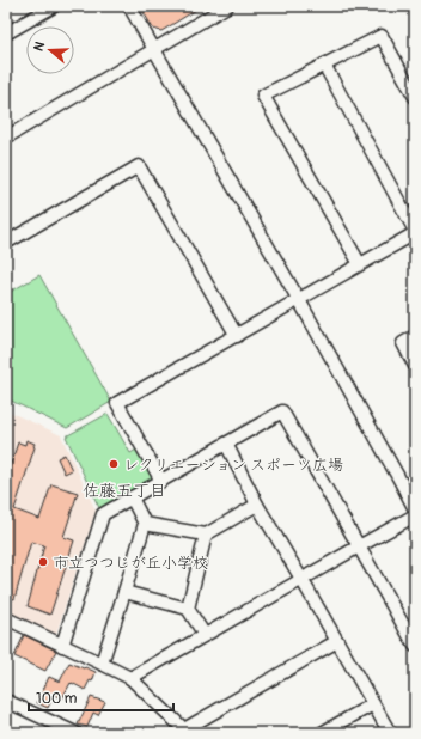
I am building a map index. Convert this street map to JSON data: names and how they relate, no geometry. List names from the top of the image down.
{
  "districts": ["佐藤五丁目"],
  "places": ["レクリエーション スポーツ広場", "市立つつじが丘小学校"],
  "scale_bar": "100 m",
  "north": "left"
}
